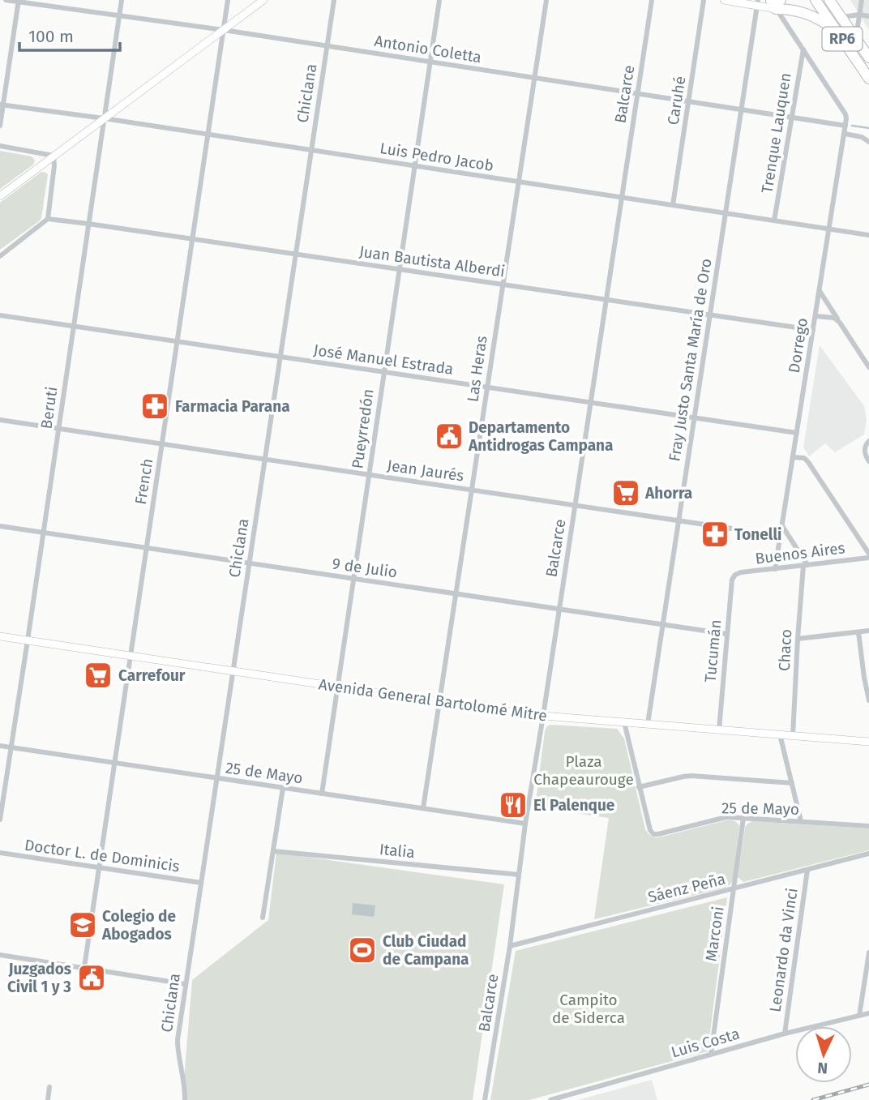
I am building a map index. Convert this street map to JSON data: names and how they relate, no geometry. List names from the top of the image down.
{
  "streets": {
    "highway": ["RP6"],
    "main road": ["Avenida General Bartolomé Mitre"],
    "street": [
      "Antonio Coletta",
      "Chiclana",
      "Balcarce",
      "Caruhé",
      "Trenque Lauquen",
      "Luis Pedro Jacob",
      "Juan Bautista Alberdi",
      "Dorrego",
      "José Manuel Estrada",
      "Fray Justo Santa María de Oro",
      "Las Heras",
      "Beruti",
      "Pueyrredón",
      "Jean Jaurés",
      "French",
      "Buenos Aires",
      "9 de Julio",
      "Chaco",
      "Tucumán",
      "25 de Mayo",
      "Italia",
      "Doctor L. de Dominicis",
      "Sáenz Peña",
      "Marconi",
      "Leonardo da Vinci",
      "Luis Costa"
    ]
  },
  "crossings": [
    ["Antonio Coletta", "Chiclana"],
    ["Antonio Coletta", "Balcarce"],
    ["Antonio Coletta", "Caruhé"],
    ["Antonio Coletta", "Trenque Lauquen"],
    ["Antonio Coletta", "Dorrego"],
    ["Antonio Coletta", "Fray Justo Santa María de Oro"],
    ["Antonio Coletta", "Las Heras"],
    ["Antonio Coletta", "Beruti"],
    ["Antonio Coletta", "Pueyrredón"],
    ["Antonio Coletta", "French"],
    ["Chiclana", "Luis Pedro Jacob"],
    ["Chiclana", "Juan Bautista Alberdi"],
    ["Chiclana", "José Manuel Estrada"],
    ["Chiclana", "Jean Jaurés"],
    ["Chiclana", "9 de Julio"],
    ["Chiclana", "Avenida General Bartolomé Mitre"],
    ["Chiclana", "25 de Mayo"],
    ["Chiclana", "Doctor L. de Dominicis"],
    ["Balcarce", "Luis Pedro Jacob"],
    ["Balcarce", "Juan Bautista Alberdi"],
    ["Balcarce", "José Manuel Estrada"],
    ["Balcarce", "Jean Jaurés"],
    ["Balcarce", "9 de Julio"],
    ["Balcarce", "Avenida General Bartolomé Mitre"],
    ["Balcarce", "25 de Mayo"],
    ["Balcarce", "Italia"],
    ["Balcarce", "Sáenz Peña"],
    ["Caruhé", "Luis Pedro Jacob"],
    ["Trenque Lauquen", "Luis Pedro Jacob"],
    ["Trenque Lauquen", "Dorrego"],
    ["Luis Pedro Jacob", "Dorrego"],
    ["Luis Pedro Jacob", "Fray Justo Santa María de Oro"],
    ["Luis Pedro Jacob", "Las Heras"],
    ["Luis Pedro Jacob", "Beruti"],
    ["Luis Pedro Jacob", "Pueyrredón"],
    ["Luis Pedro Jacob", "French"],
    ["Juan Bautista Alberdi", "Dorrego"],
    ["Juan Bautista Alberdi", "Fray Justo Santa María de Oro"],
    ["Juan Bautista Alberdi", "Las Heras"],
    ["Juan Bautista Alberdi", "Beruti"],
    ["Juan Bautista Alberdi", "Pueyrredón"],
    ["Juan Bautista Alberdi", "French"],
    ["Dorrego", "José Manuel Estrada"],
    ["Dorrego", "Jean Jaurés"],
    ["Dorrego", "Buenos Aires"],
    ["José Manuel Estrada", "Fray Justo Santa María de Oro"],
    ["José Manuel Estrada", "Las Heras"],
    ["José Manuel Estrada", "Beruti"],
    ["José Manuel Estrada", "Pueyrredón"],
    ["José Manuel Estrada", "French"],
    ["Fray Justo Santa María de Oro", "Jean Jaurés"],
    ["Fray Justo Santa María de Oro", "9 de Julio"],
    ["Fray Justo Santa María de Oro", "Avenida General Bartolomé Mitre"],
    ["Las Heras", "Jean Jaurés"],
    ["Las Heras", "9 de Julio"],
    ["Las Heras", "Avenida General Bartolomé Mitre"],
    ["Las Heras", "25 de Mayo"],
    ["Beruti", "Jean Jaurés"],
    ["Beruti", "9 de Julio"],
    ["Beruti", "Avenida General Bartolomé Mitre"],
    ["Beruti", "25 de Mayo"],
    ["Pueyrredón", "Jean Jaurés"],
    ["Pueyrredón", "9 de Julio"],
    ["Pueyrredón", "Avenida General Bartolomé Mitre"],
    ["Pueyrredón", "25 de Mayo"],
    ["Jean Jaurés", "French"],
    ["French", "9 de Julio"],
    ["French", "Avenida General Bartolomé Mitre"],
    ["French", "25 de Mayo"],
    ["French", "Doctor L. de Dominicis"],
    ["Buenos Aires", "Chaco"],
    ["Buenos Aires", "Tucumán"],
    ["9 de Julio", "Tucumán"],
    ["Chaco", "Avenida General Bartolomé Mitre"],
    ["Tucumán", "Avenida General Bartolomé Mitre"],
    ["25 de Mayo", "Marconi"],
    ["Sáenz Peña", "Marconi"],
    ["Sáenz Peña", "Leonardo da Vinci"],
    ["Marconi", "Luis Costa"],
    ["Leonardo da Vinci", "Luis Costa"]
  ],
  "parks": ["Plaza Chapeaurouge", "Campito de Siderca"],
  "places": {
    "pharmacy": ["Farmacia Parana", "Tonelli"],
    "public building": ["Departamento Antidrogas Campana", "Juzgados Civil 1 y 3"],
    "supermarket": ["Ahorra", "Carrefour"],
    "restaurant": ["El Palenque"],
    "school or university": ["Colegio de Abogados"],
    "sports": ["Club Ciudad de Campana"]
  },
  "scale_bar": "100 m",
  "north": "bottom"
}
